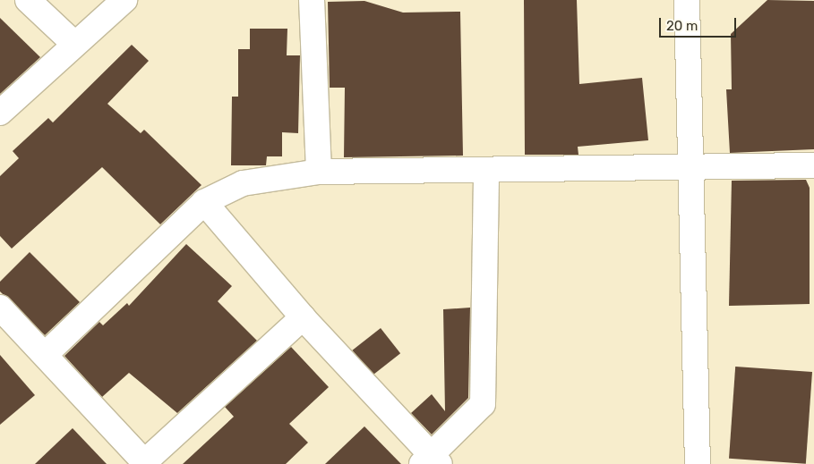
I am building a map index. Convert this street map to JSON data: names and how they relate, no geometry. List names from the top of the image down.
{
  "scale_bar": "20 m"
}
